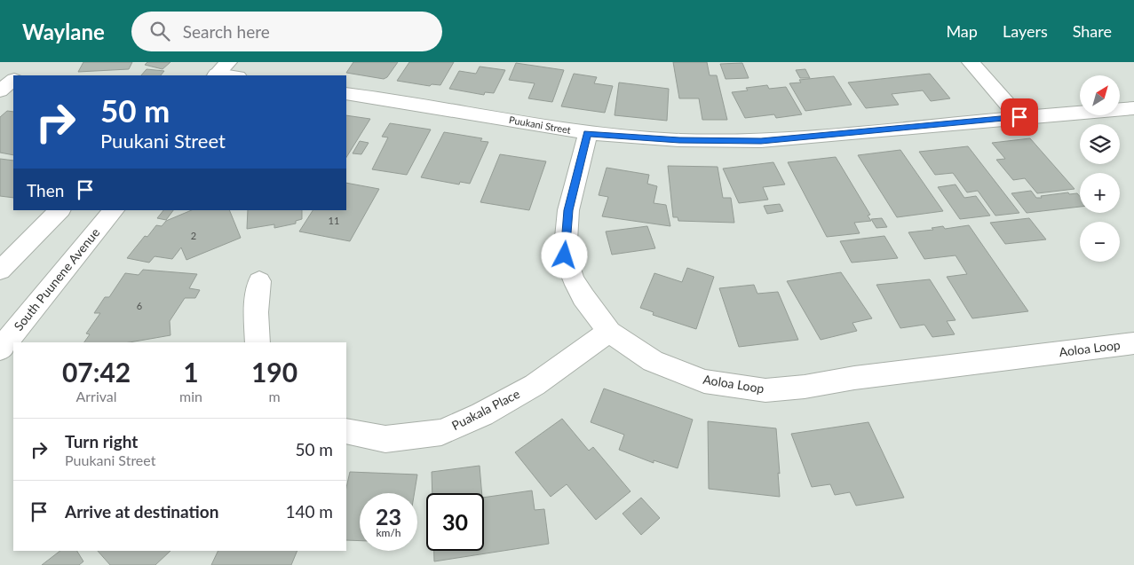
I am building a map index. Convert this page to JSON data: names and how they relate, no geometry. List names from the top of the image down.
{
  "streets": {
    "street": [
      "Puukani Street",
      "South Puunene Avenue",
      "Aoloa Loop",
      "Puakala Place"
    ]
  },
  "crossings": [
    ["Puukani Street", "Aoloa Loop"],
    ["Aoloa Loop", "Puakala Place"]
  ],
  "house_numbers": ["11", "2", "6"],
  "north": "top right",
  "page": {
    "header": "Waylane",
    "search": "Search here",
    "nav": ["Map", "Layers", "Share"],
    "map_buttons": ["+", "−"],
    "turn": ["50 m", "Puukani Street"],
    "then": "Then",
    "eta": [
      "07:42",
      "Arrival",
      "1",
      "min",
      "190",
      "m"
    ],
    "list": [
      {
        "name": "Turn right",
        "note": "Puukani Street",
        "value": "50 m"
      },
      {
        "name": "Arrive at destination",
        "value": "140 m"
      }
    ],
    "speed": "23 km/h",
    "limit": "30"
  }
}
